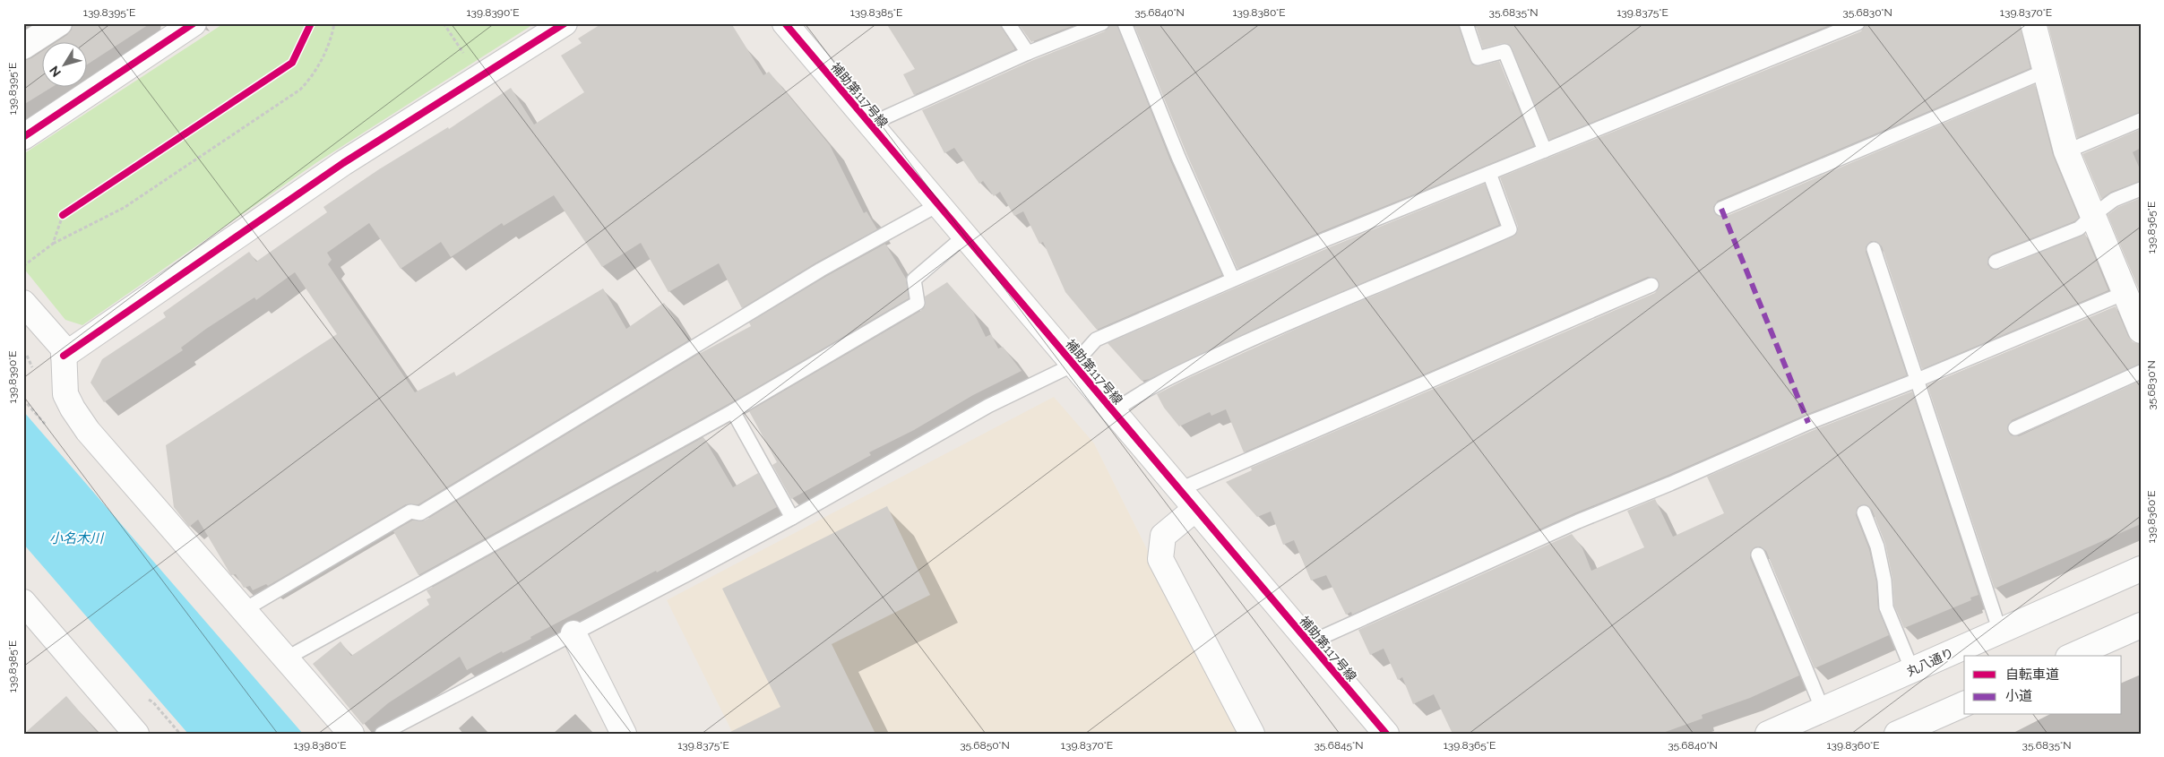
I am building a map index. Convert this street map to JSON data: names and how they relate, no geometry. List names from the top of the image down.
{
  "streets": {
    "street": ["補助第117号線", "丸八通り"]
  },
  "water": ["小名木川"],
  "legend": ["自転車道", "小道"],
  "north": "bottom left",
  "coordinates": [
    "139.8395°E",
    "139.8390°E",
    "139.8385°E",
    "35.6840°N",
    "139.8380°E",
    "35.6835°N",
    "139.8375°E",
    "35.6830°N",
    "139.8370°E",
    "139.8365°E",
    "139.8360°E",
    "35.6850°N",
    "35.6845°N"
  ]
}
